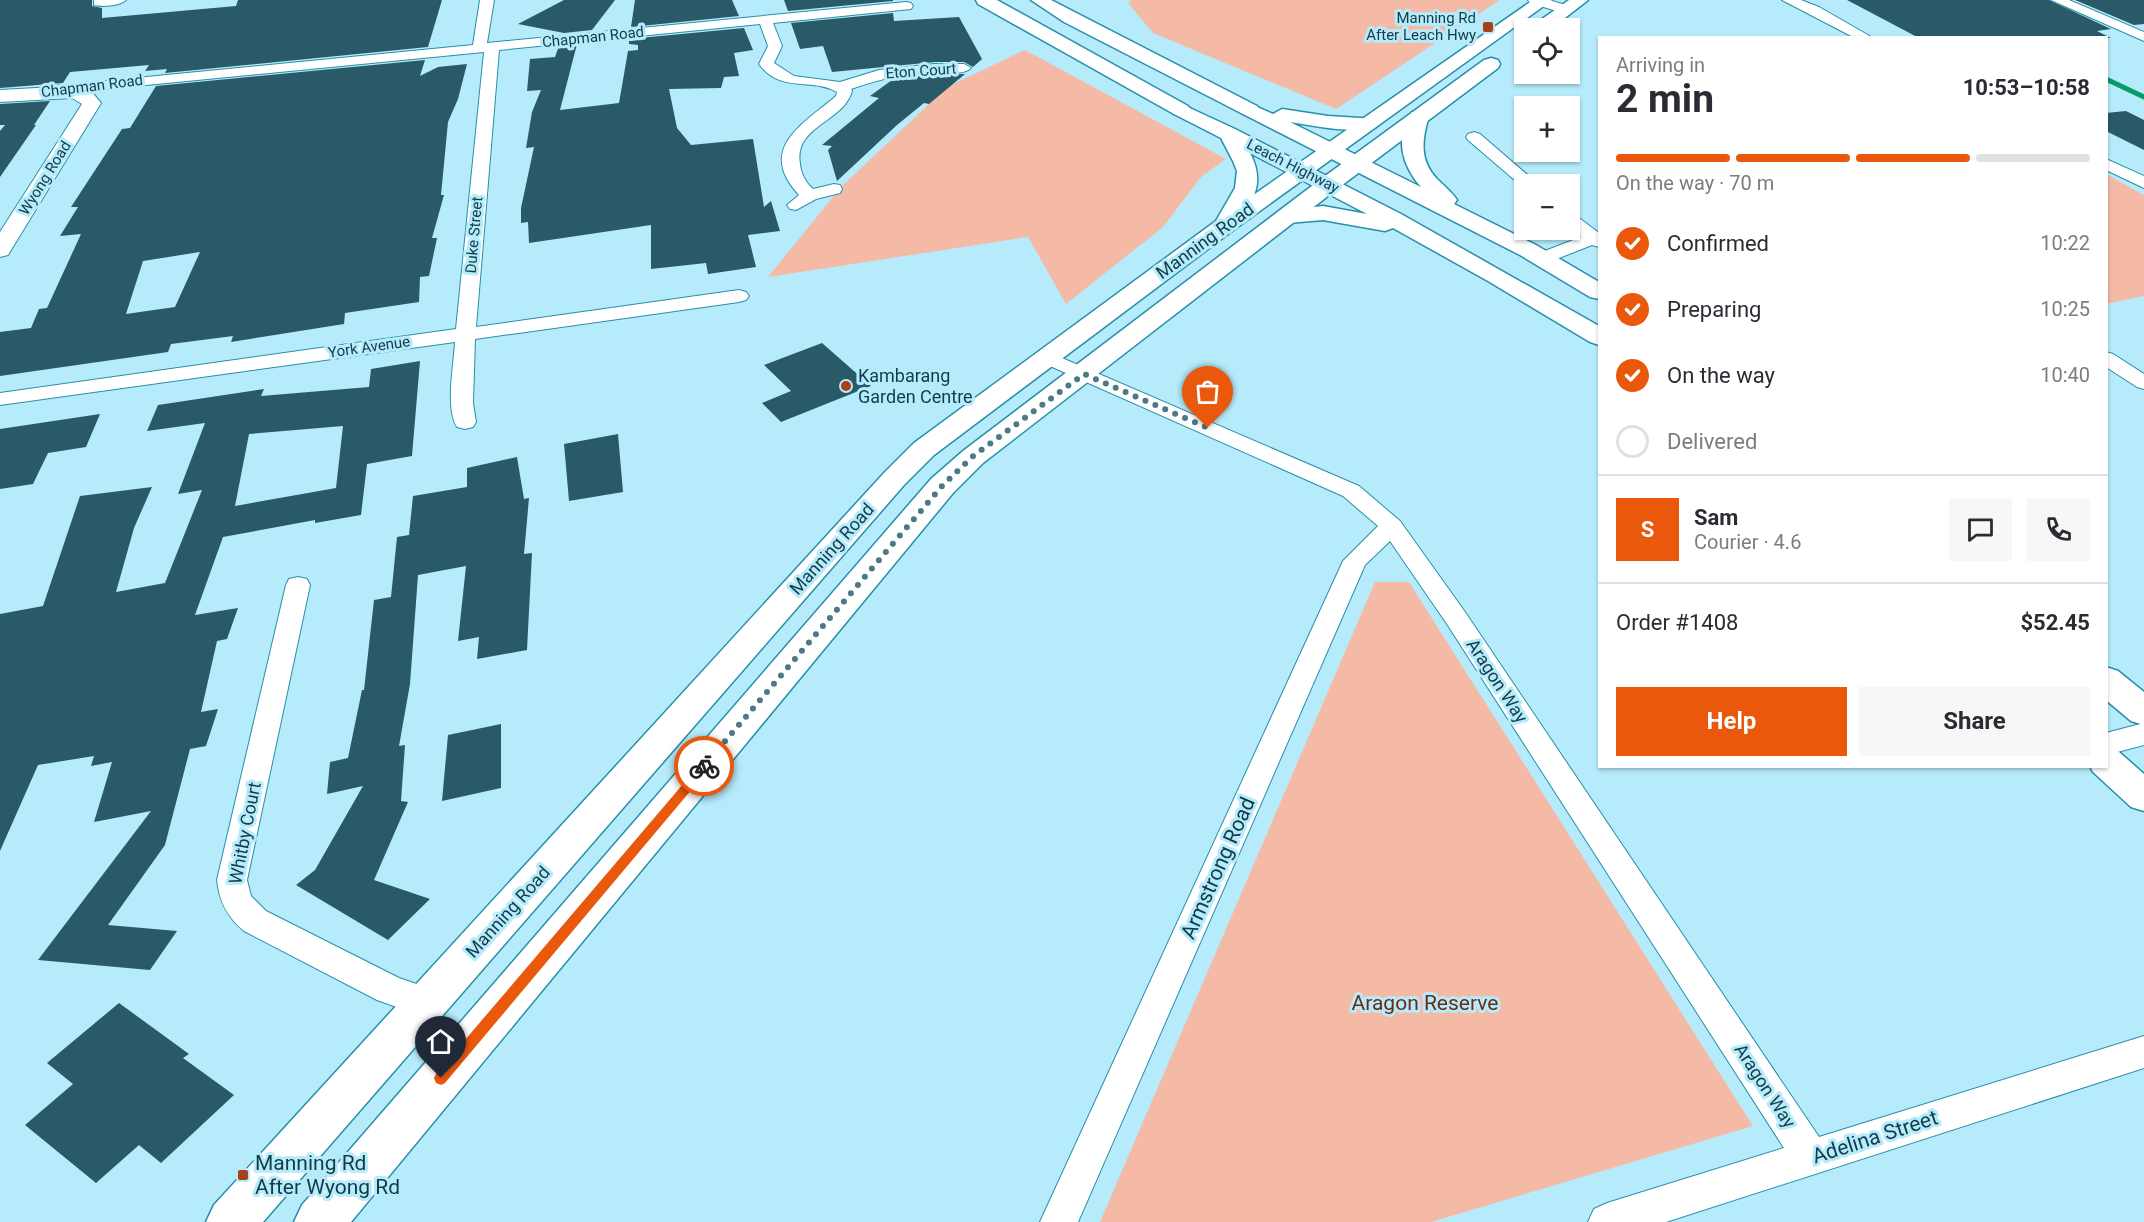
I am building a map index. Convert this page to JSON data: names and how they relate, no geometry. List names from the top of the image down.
{
  "streets": {
    "main road": ["Leach Highway", "Manning Road"],
    "street": [
      "Chapman Road",
      "Eton Court",
      "Wyong Road",
      "Duke Street",
      "York Avenue",
      "Aragon Way",
      "Whitby Court",
      "Armstrong Road",
      "Adelina Street"
    ]
  },
  "crossings": [
    ["Chapman Road", "Wyong Road"],
    ["Chapman Road", "Duke Street"],
    ["Leach Highway", "Manning Road"],
    ["Duke Street", "York Avenue"],
    ["Manning Road", "Aragon Way"],
    ["Manning Road", "Whitby Court"],
    ["Aragon Way", "Armstrong Road"],
    ["Aragon Way", "Adelina Street"]
  ],
  "parks": ["Aragon Reserve"],
  "places": {
    "transit": ["Manning Rd After Leach Hwy", "Manning Rd After Wyong Rd"],
    "other": ["Kambarang Garden Centre"]
  },
  "page": {
    "map_buttons": ["+", "−"],
    "heading": ["2 min", "Arriving in", "10:53–10:58"],
    "panel": [
      "Sam",
      "Courier · 4.6",
      "Order #1408",
      "$52.45"
    ],
    "bar": "On the way · 70 m",
    "list": [
      ["Confirmed", "10:22"],
      ["Preparing", "10:25"],
      ["On the way", "10:40"],
      "Delivered"
    ],
    "round": "S",
    "buttons": ["Help", "Share"]
  }
}
